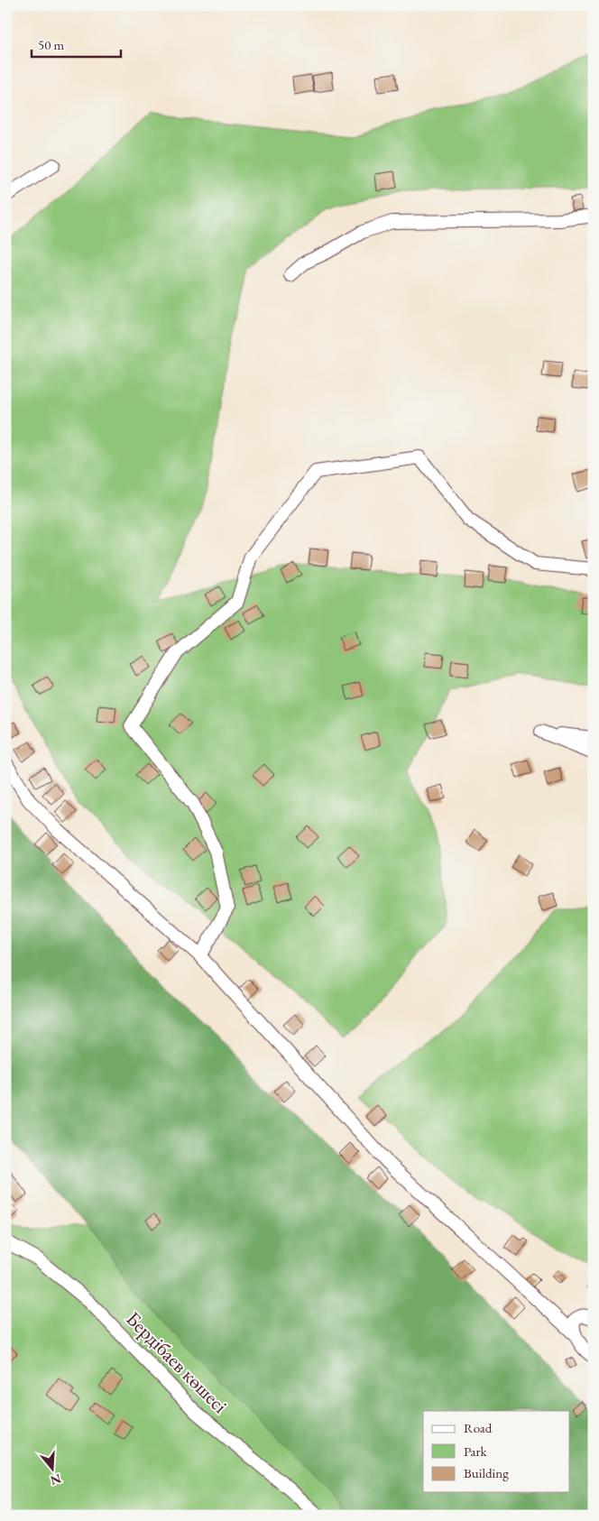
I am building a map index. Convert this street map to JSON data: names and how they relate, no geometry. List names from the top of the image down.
{
  "streets": {
    "street": ["Бердібаев көшесі"]
  },
  "legend": ["Road", "Park", "Building"],
  "scale_bar": "50 m",
  "north": "bottom"
}
